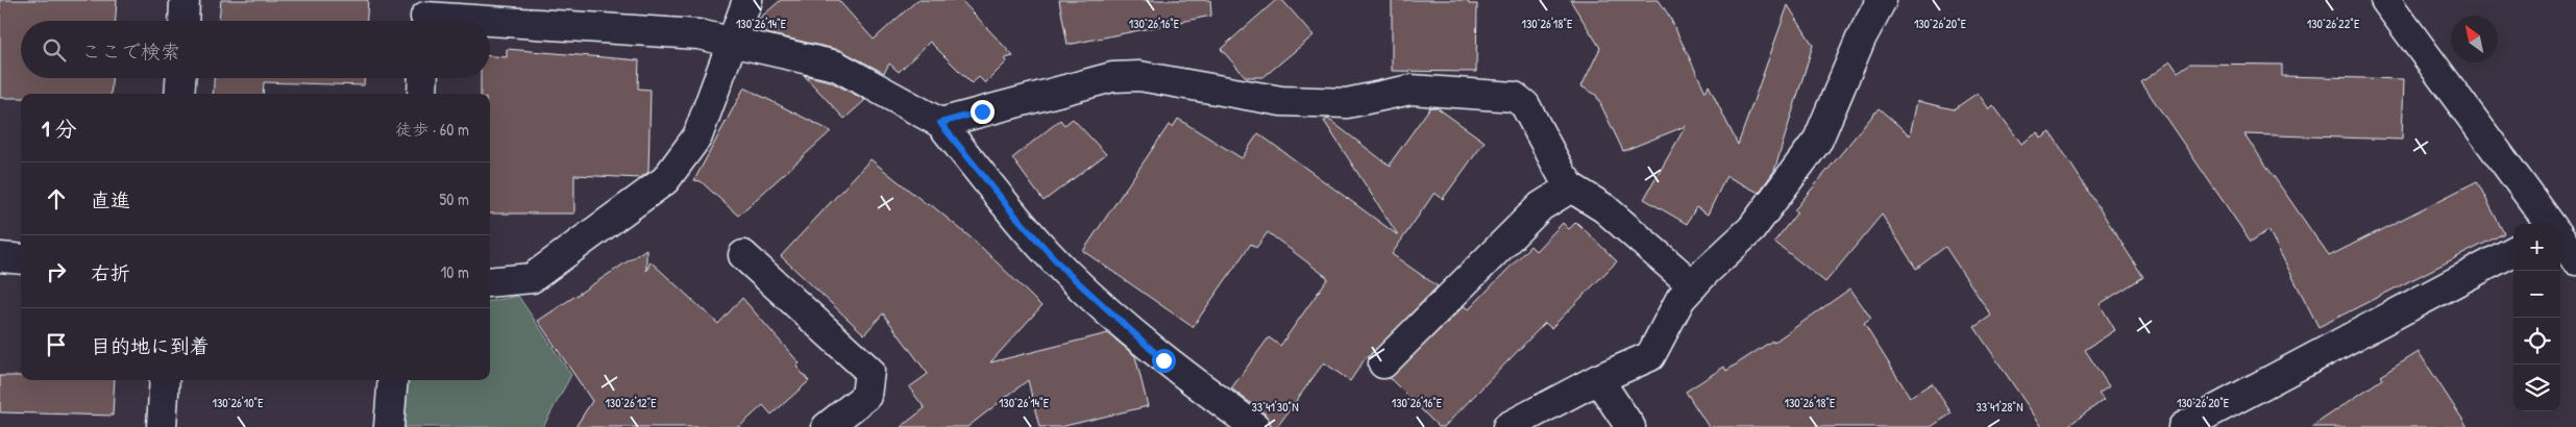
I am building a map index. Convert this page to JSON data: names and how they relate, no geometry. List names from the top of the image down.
{
  "north": "top left",
  "page": {
    "search": "ここで検索",
    "heading": ["1 分", "徒歩 · 60 m"],
    "list": [
      ["直進", "50 m"],
      ["右折", "10 m"],
      "目的地に到着"
    ],
    "map_buttons": ["+", "−"]
  },
  "coordinates": [
    "130°26'20\"E",
    "130°26'14\"E",
    "130°26'16\"E",
    "130°26'18\"E",
    "130°26'22\"E",
    "130°26'10\"E",
    "130°26'12\"E",
    "33°41'30\"N",
    "33°41'28\"N"
  ]
}
